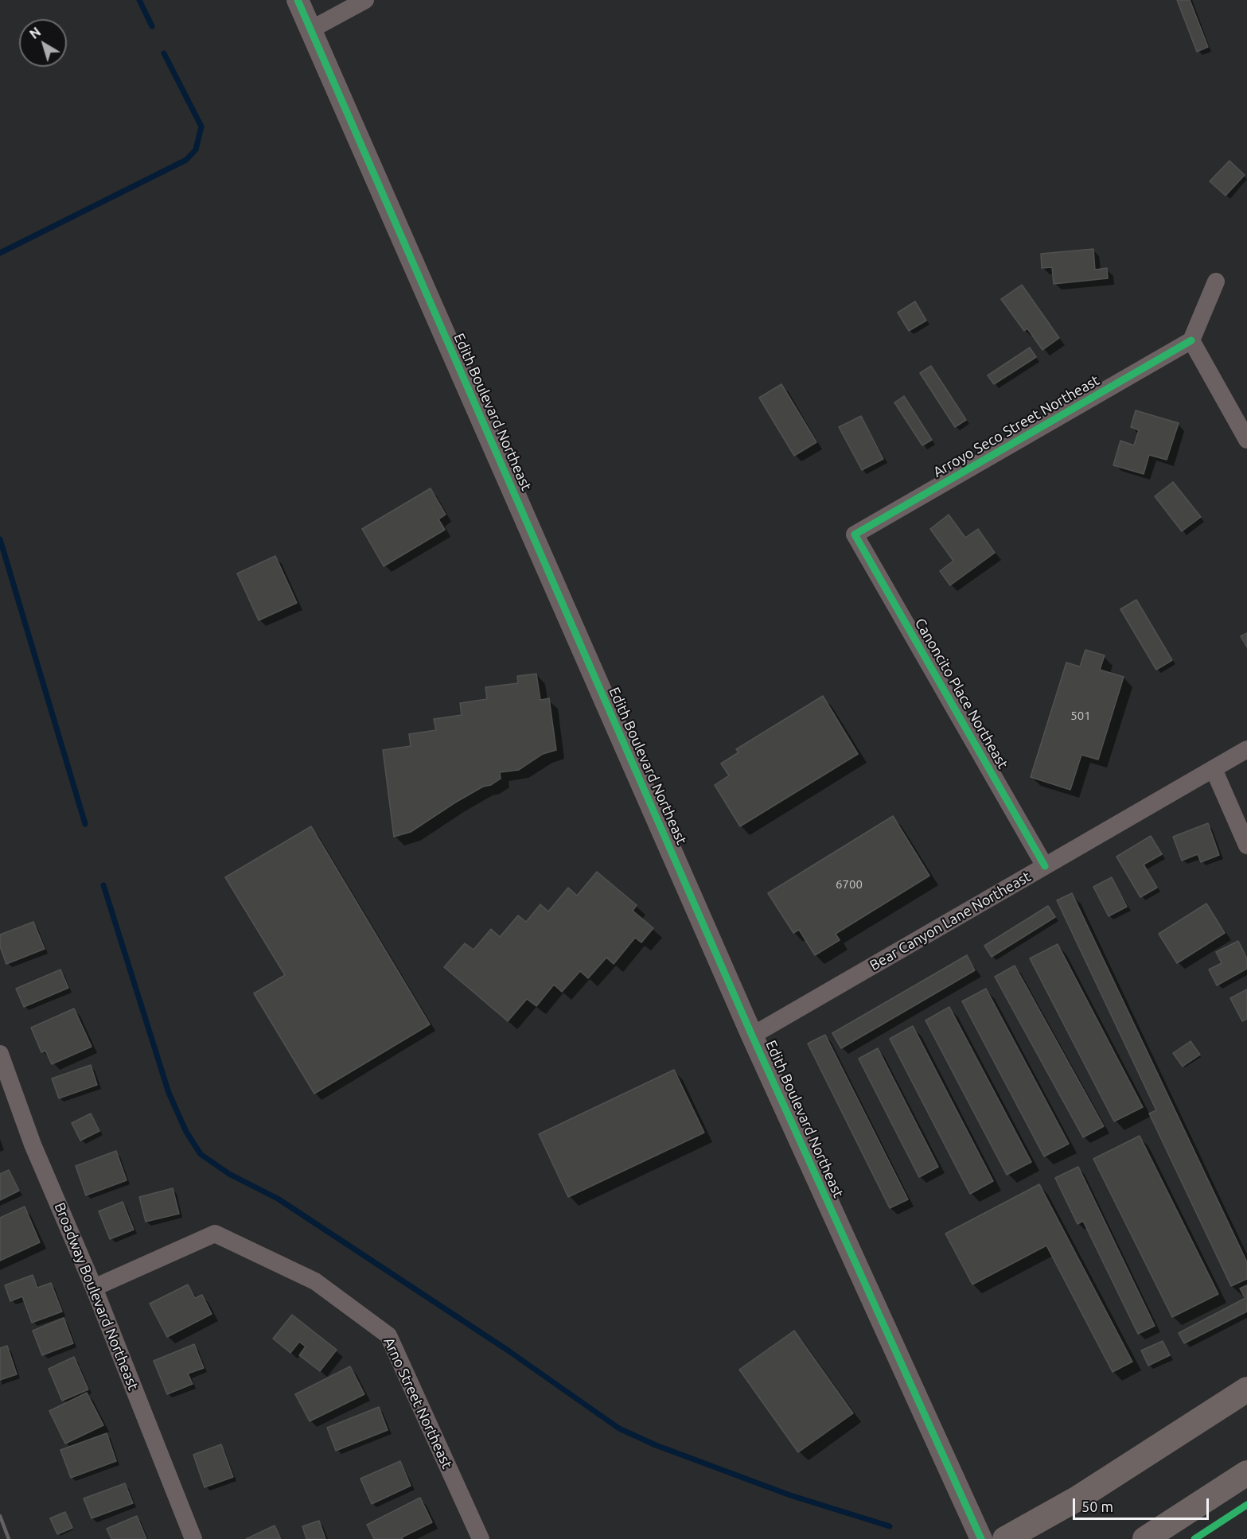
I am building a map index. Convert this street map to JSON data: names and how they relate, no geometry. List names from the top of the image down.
{
  "streets": {
    "street": [
      "Edith Boulevard Northeast",
      "Arroyo Seco Street Northeast",
      "Canoncito Place Northeast",
      "Bear Canyon Lane Northeast",
      "Broadway Boulevard Northeast",
      "Arno Street Northeast"
    ]
  },
  "crossings": [
    ["Edith Boulevard Northeast", "Bear Canyon Lane Northeast"],
    ["Arroyo Seco Street Northeast", "Canoncito Place Northeast"],
    ["Canoncito Place Northeast", "Bear Canyon Lane Northeast"],
    ["Broadway Boulevard Northeast", "Arno Street Northeast"]
  ],
  "house_numbers": ["501", "6700"],
  "scale_bar": "50 m",
  "north": "top left"
}
